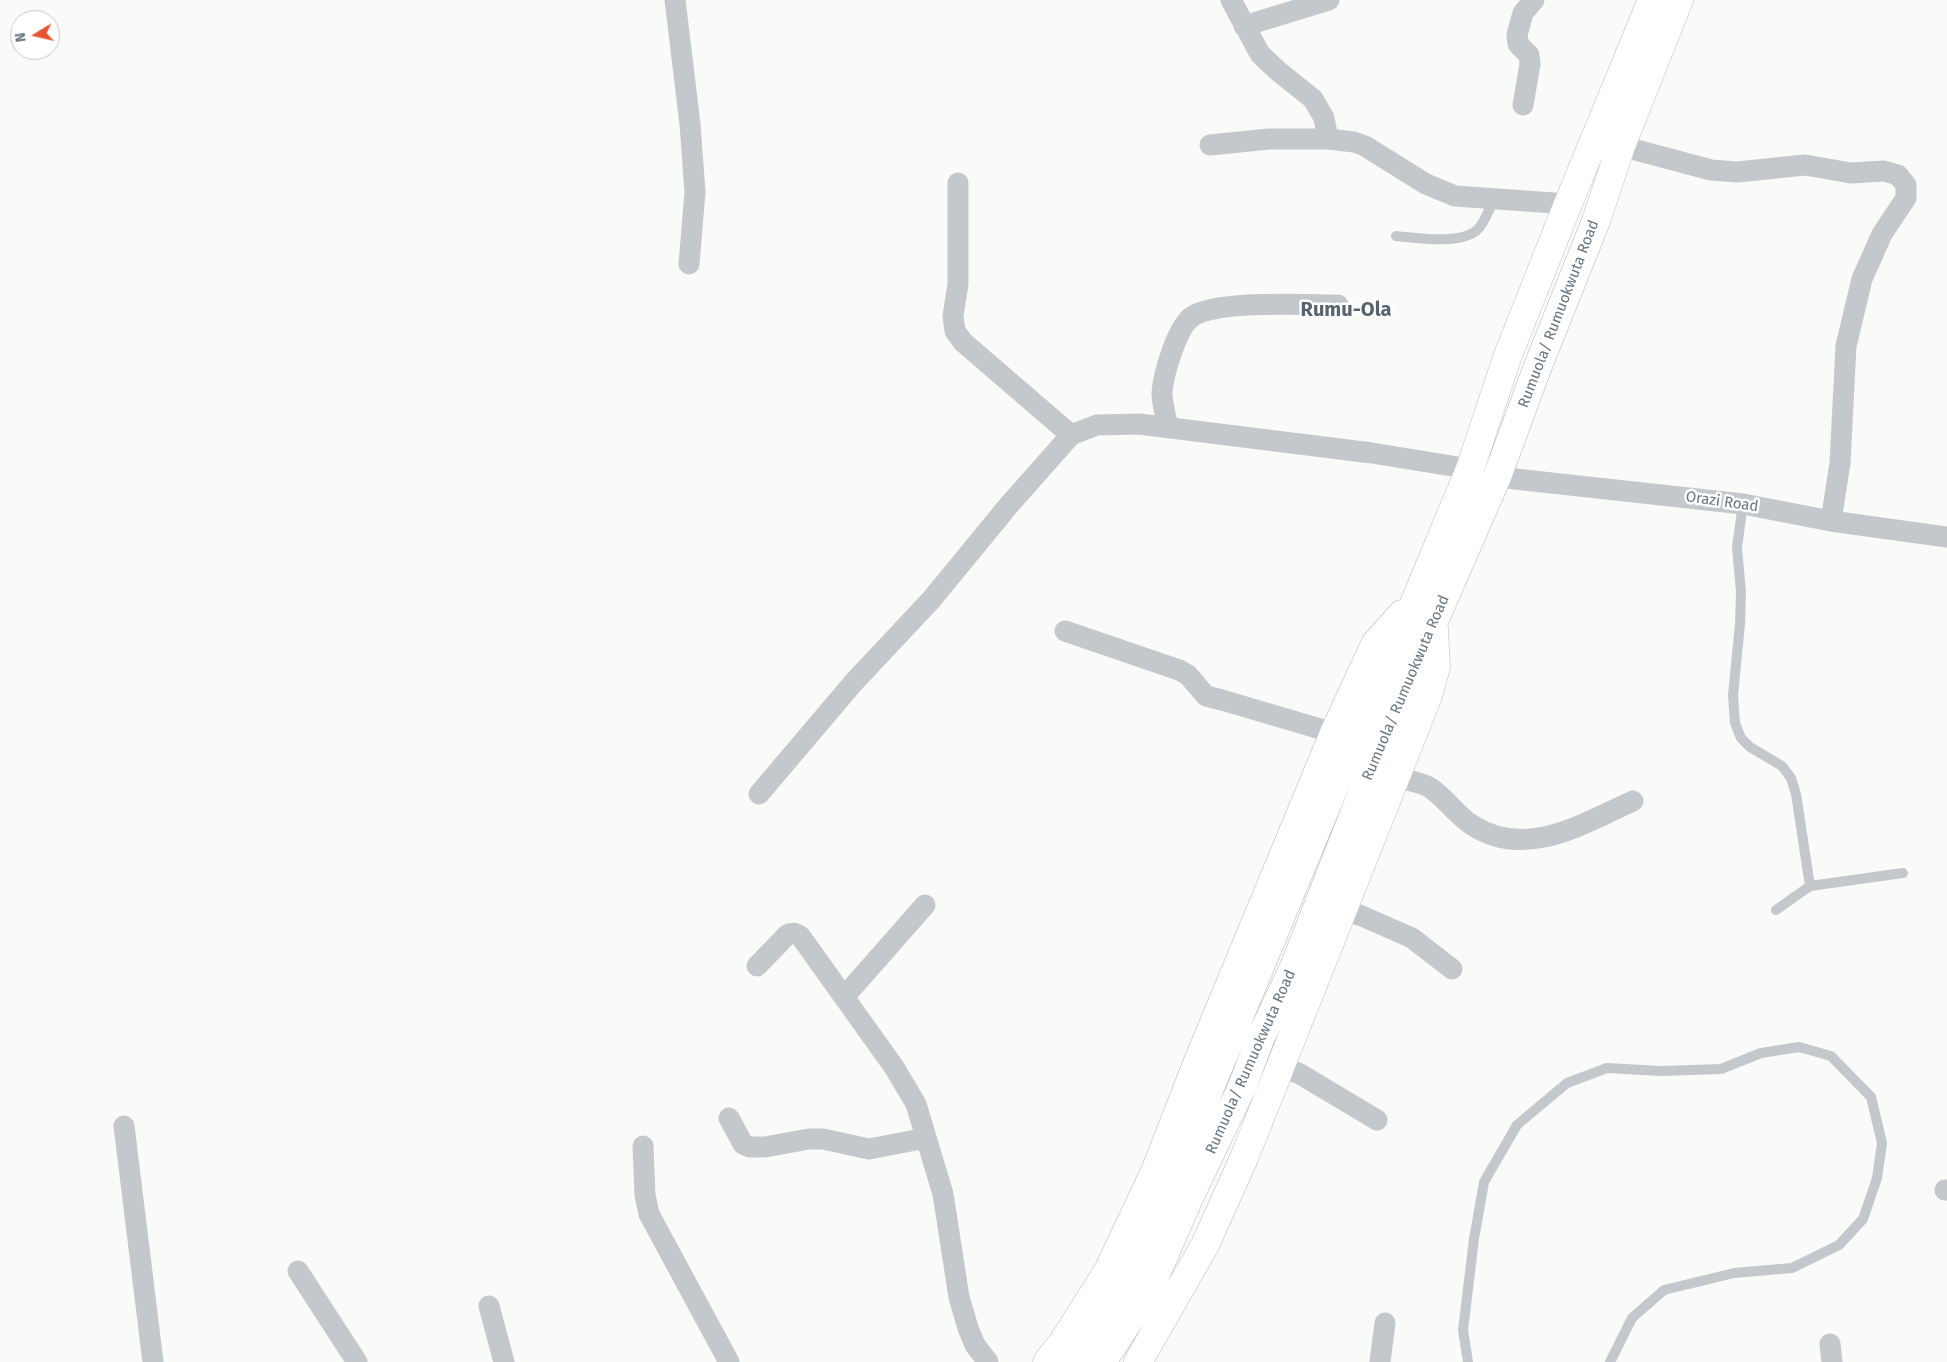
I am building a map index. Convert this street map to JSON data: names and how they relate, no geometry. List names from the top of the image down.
{
  "streets": {
    "main road": ["Rumuola/ Rumuokwuta Road"],
    "street": ["Orazi Road"]
  },
  "crossings": [
    ["Rumuola/ Rumuokwuta Road", "Orazi Road"]
  ],
  "districts": ["Rumu-Ola"],
  "north": "left"
}
